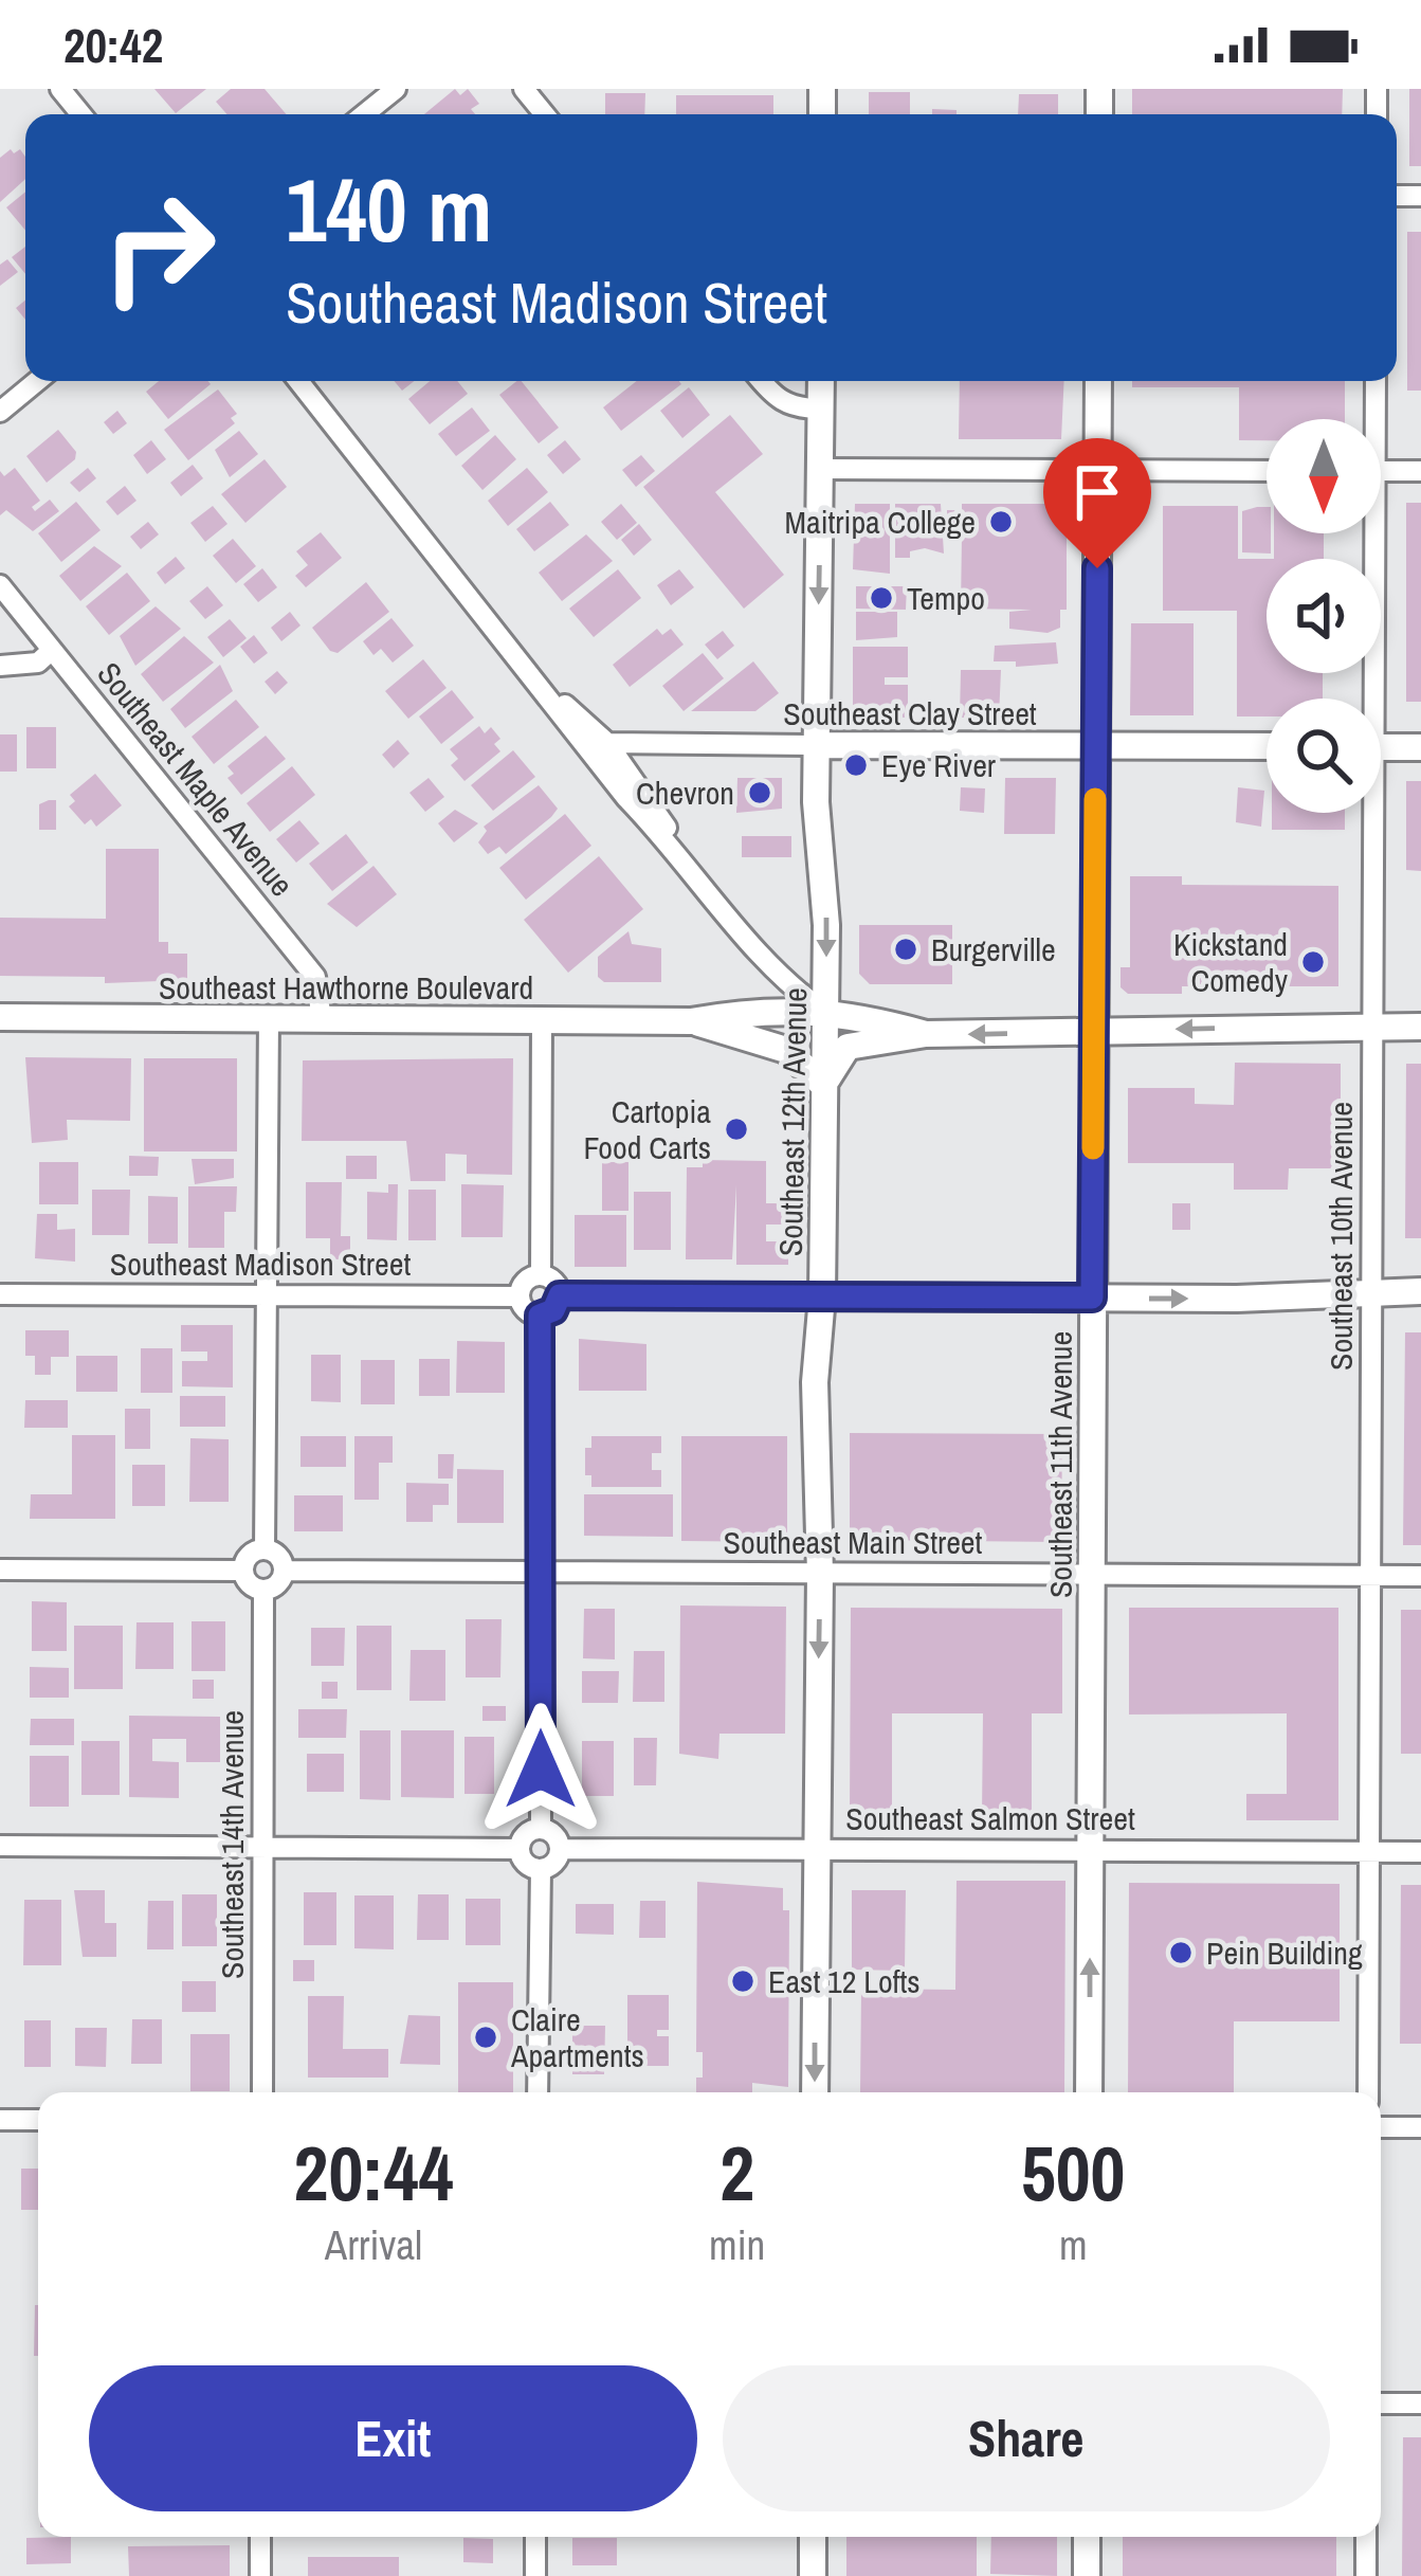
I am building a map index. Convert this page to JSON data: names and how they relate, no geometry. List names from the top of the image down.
{
  "streets": {
    "main road": [
      "Southeast Clay Street",
      "Southeast Hawthorne Boulevard",
      "Southeast 12th Avenue",
      "Southeast 11th Avenue"
    ],
    "street": [
      "Southeast Maple Avenue",
      "Southeast 10th Avenue",
      "Southeast Madison Street",
      "Southeast Main Street",
      "Southeast Salmon Street",
      "Southeast 14th Avenue"
    ]
  },
  "crossings": [
    ["Southeast Clay Street", "Southeast 12th Avenue"],
    ["Southeast Clay Street", "Southeast 11th Avenue"],
    ["Southeast Maple Avenue", "Southeast Hawthorne Boulevard"],
    ["Southeast Hawthorne Boulevard", "Southeast 12th Avenue"],
    ["Southeast Hawthorne Boulevard", "Southeast 10th Avenue"],
    ["Southeast Hawthorne Boulevard", "Southeast 11th Avenue"],
    ["Southeast 12th Avenue", "Southeast Main Street"],
    ["Southeast 12th Avenue", "Southeast Salmon Street"],
    ["Southeast 10th Avenue", "Southeast Main Street"],
    ["Southeast 10th Avenue", "Southeast Salmon Street"],
    ["Southeast 11th Avenue", "Southeast Main Street"],
    ["Southeast 11th Avenue", "Southeast Salmon Street"],
    ["Southeast Main Street", "Southeast 14th Avenue"]
  ],
  "one_way": ["Southeast 12th Avenue"],
  "places": [
    "Maitripa College",
    "Tempo",
    "Eye River",
    "Chevron",
    "Burgerville",
    "Kickstand Comedy",
    "Cartopia Food Carts",
    "Pein Building",
    "East 12 Lofts",
    "Claire Apartments"
  ],
  "north": "bottom",
  "page": {
    "status": "20:42",
    "turn": ["140 m", "Southeast Madison Street"],
    "eta": [
      "20:44",
      "Arrival",
      "2",
      "min",
      "500",
      "m"
    ],
    "buttons": ["Exit", "Share"]
  }
}
